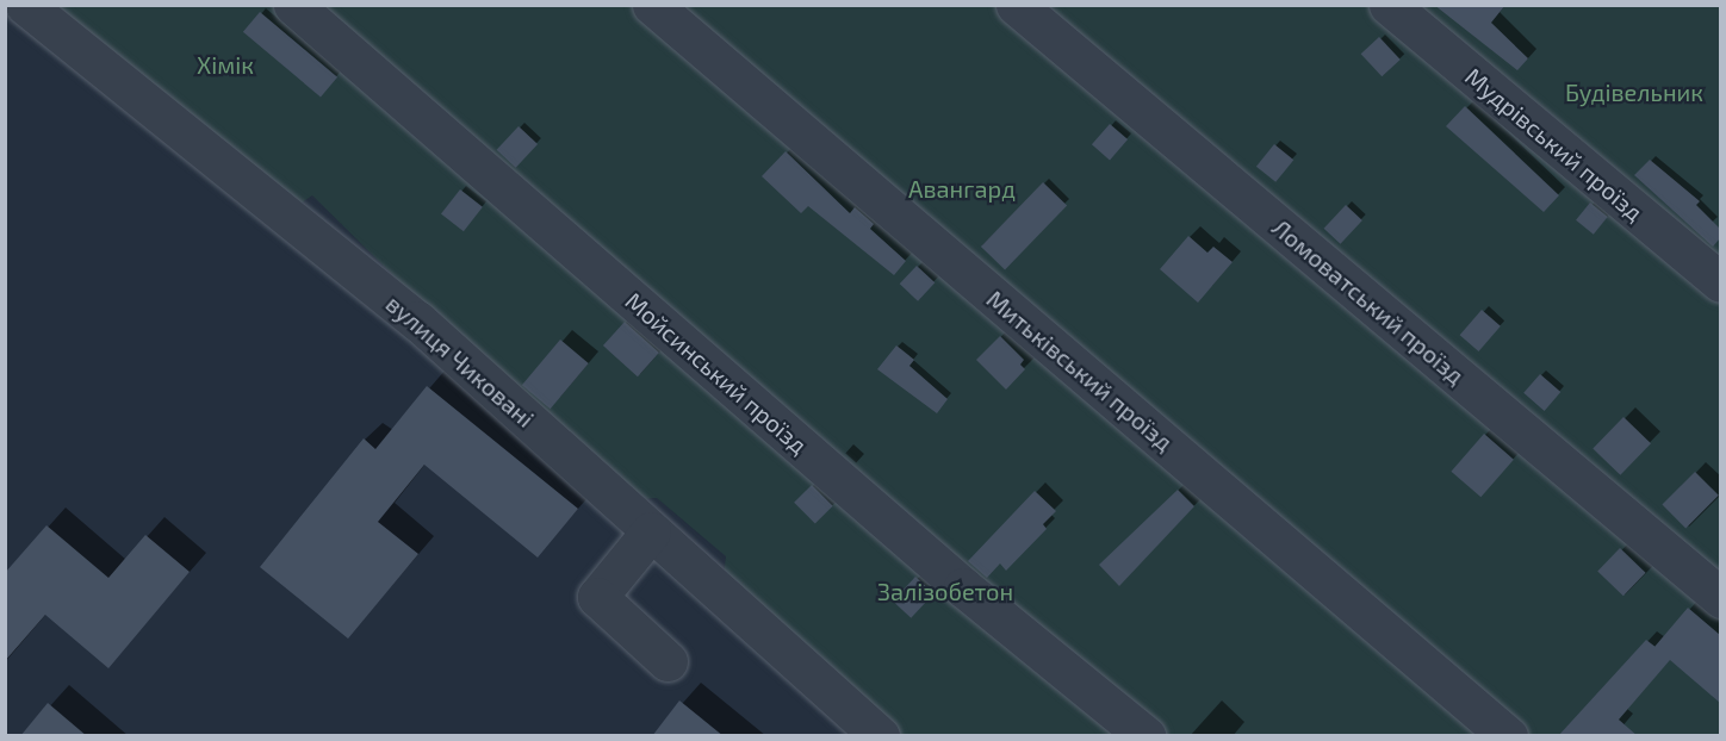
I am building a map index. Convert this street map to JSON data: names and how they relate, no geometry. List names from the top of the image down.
{
  "streets": {
    "street": [
      "Мудрівський проїзд",
      "Ломоватський проїзд",
      "вулиця Чиковані",
      "Митьківський проїзд",
      "Мойсинський проїзд"
    ]
  },
  "parks": [
    "Хімік",
    "Будівельник",
    "Авангард",
    "Залізобетон"
  ]
}
